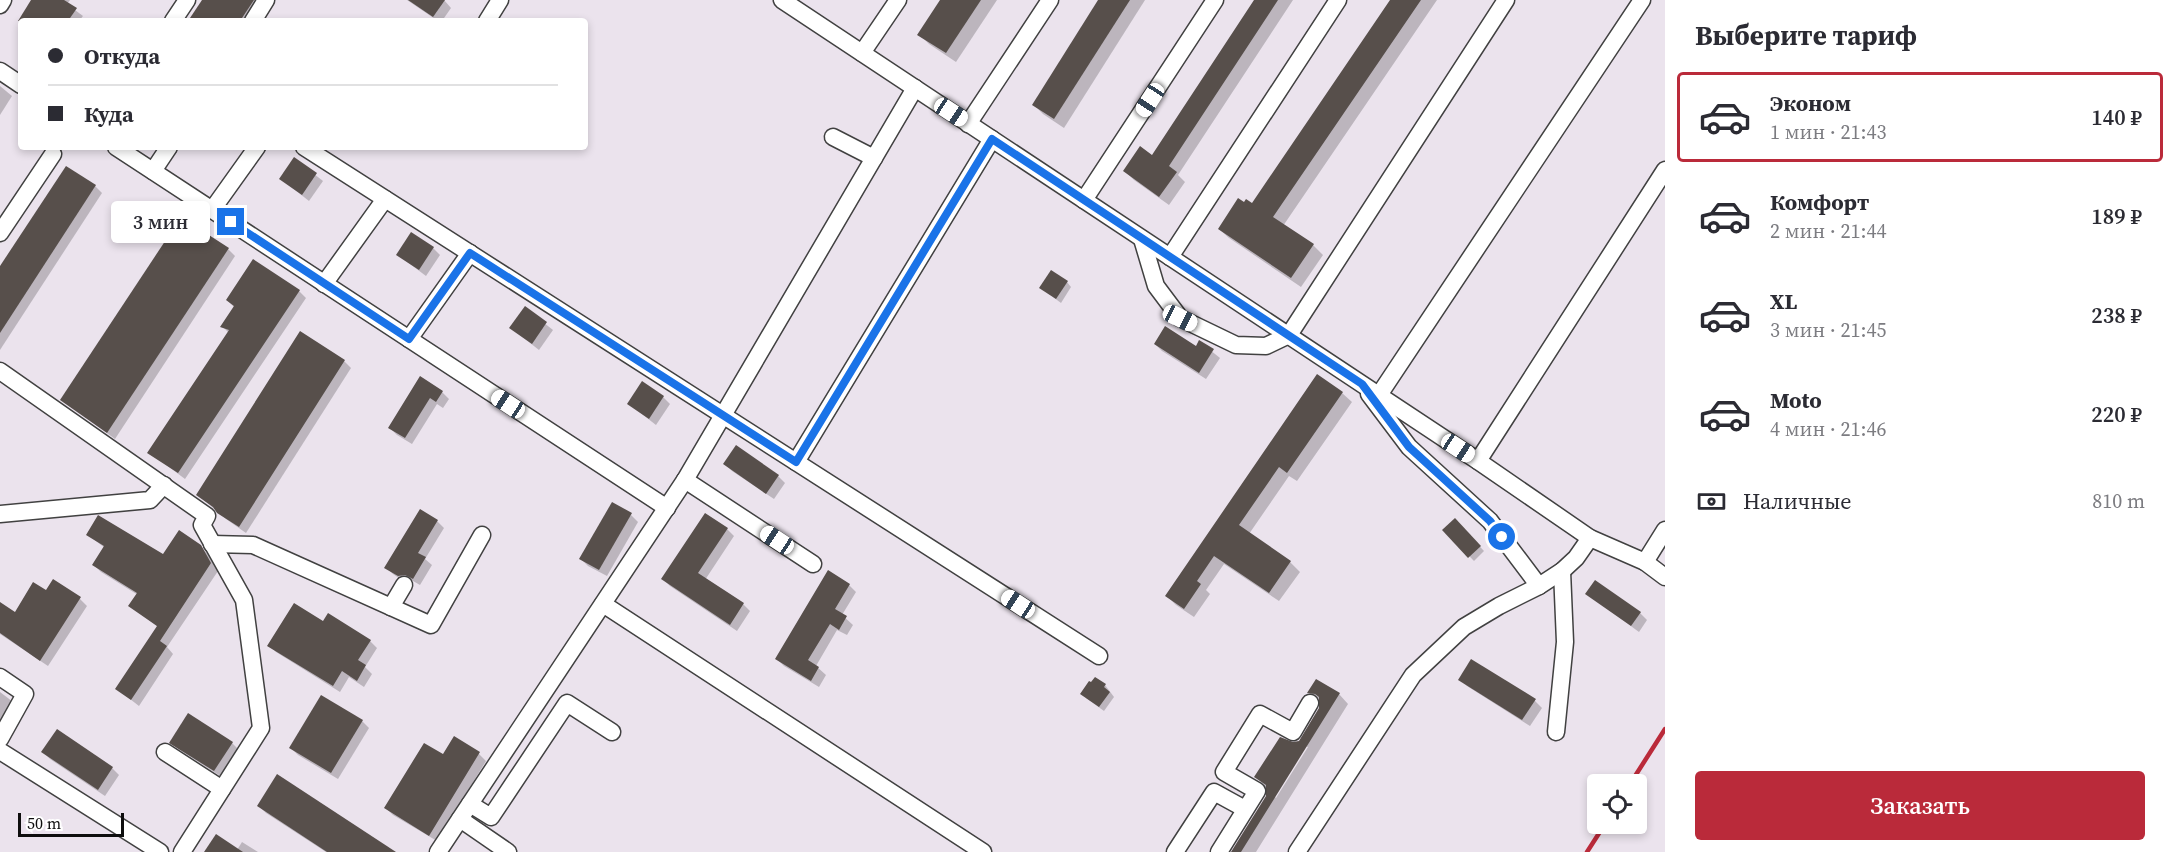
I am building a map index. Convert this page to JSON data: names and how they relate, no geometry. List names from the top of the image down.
{
  "scale_bar": "50 m",
  "page": {
    "heading": "Выберите тариф",
    "banner": ["Откуда", "Куда"],
    "list": [
      {
        "name": "Эконом",
        "note": "1 мин · 21:43",
        "value": "140 ₽"
      },
      {
        "name": "Комфорт",
        "note": "2 мин · 21:44",
        "value": "189 ₽"
      },
      {
        "name": "XL",
        "note": "3 мин · 21:45",
        "value": "238 ₽"
      },
      {
        "name": "Moto",
        "note": "4 мин · 21:46",
        "value": "220 ₽"
      }
    ],
    "bubble": "3 мин",
    "pay": ["Наличные", "810 m"],
    "buttons": "Заказать",
    "scale": "50 m"
  }
}
